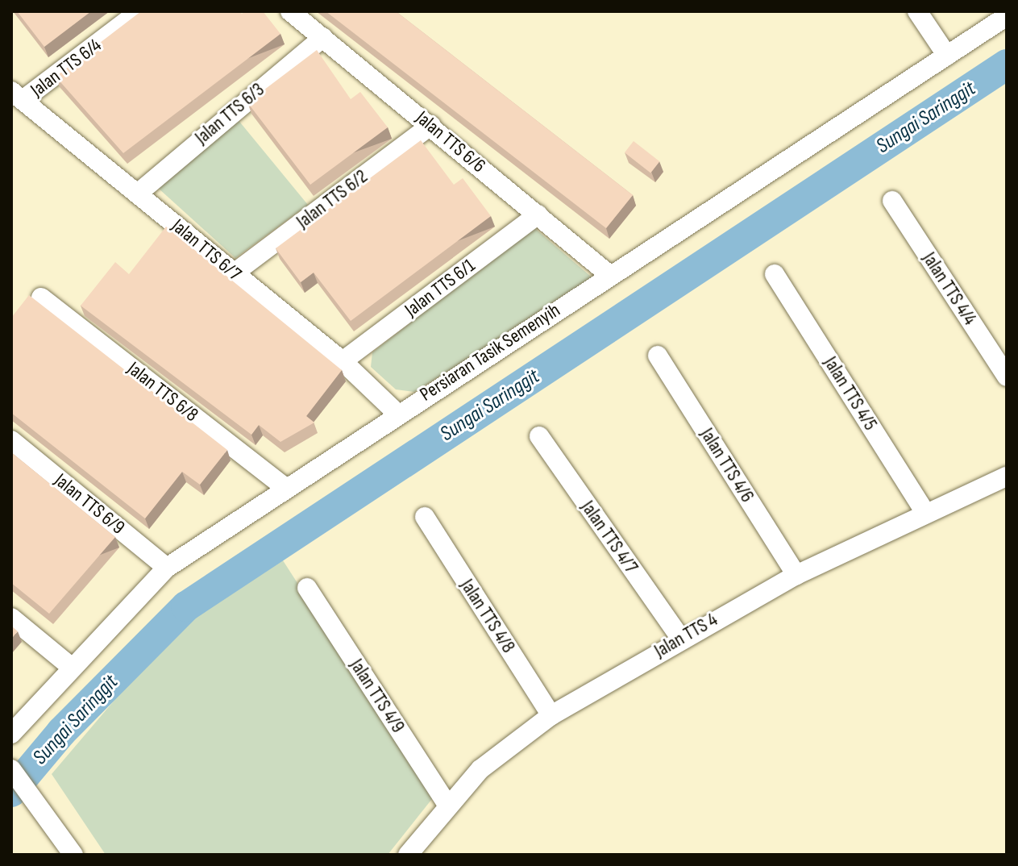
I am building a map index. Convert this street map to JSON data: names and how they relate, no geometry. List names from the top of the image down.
{
  "streets": {
    "street": [
      "Jalan TTS 6/4",
      "Jalan TTS 6/3",
      "Jalan TTS 6/6",
      "Jalan TTS 6/2",
      "Jalan TTS 6/7",
      "Jalan TTS 6/1",
      "Jalan TTS 4/4",
      "Persiaran Tasik Semenyih",
      "Jalan TTS 6/8",
      "Jalan TTS 4/5",
      "Jalan TTS 4/6",
      "Jalan TTS 6/9",
      "Jalan TTS 4/7",
      "Jalan TTS 4/8",
      "Jalan TTS 4",
      "Jalan TTS 4/9"
    ]
  },
  "crossings": [
    ["Jalan TTS 6/4", "Jalan TTS 6/7"],
    ["Jalan TTS 6/3", "Jalan TTS 6/6"],
    ["Jalan TTS 6/3", "Jalan TTS 6/7"],
    ["Jalan TTS 6/6", "Jalan TTS 6/2"],
    ["Jalan TTS 6/6", "Jalan TTS 6/1"],
    ["Jalan TTS 6/6", "Persiaran Tasik Semenyih"],
    ["Jalan TTS 6/2", "Jalan TTS 6/7"],
    ["Jalan TTS 6/7", "Jalan TTS 6/1"],
    ["Jalan TTS 6/7", "Persiaran Tasik Semenyih"],
    ["Persiaran Tasik Semenyih", "Jalan TTS 6/8"],
    ["Persiaran Tasik Semenyih", "Jalan TTS 6/9"],
    ["Jalan TTS 4/5", "Jalan TTS 4"],
    ["Jalan TTS 4/6", "Jalan TTS 4"],
    ["Jalan TTS 4/7", "Jalan TTS 4"],
    ["Jalan TTS 4/8", "Jalan TTS 4"],
    ["Jalan TTS 4", "Jalan TTS 4/9"]
  ],
  "water": ["Sungai Saringgit"]
}
